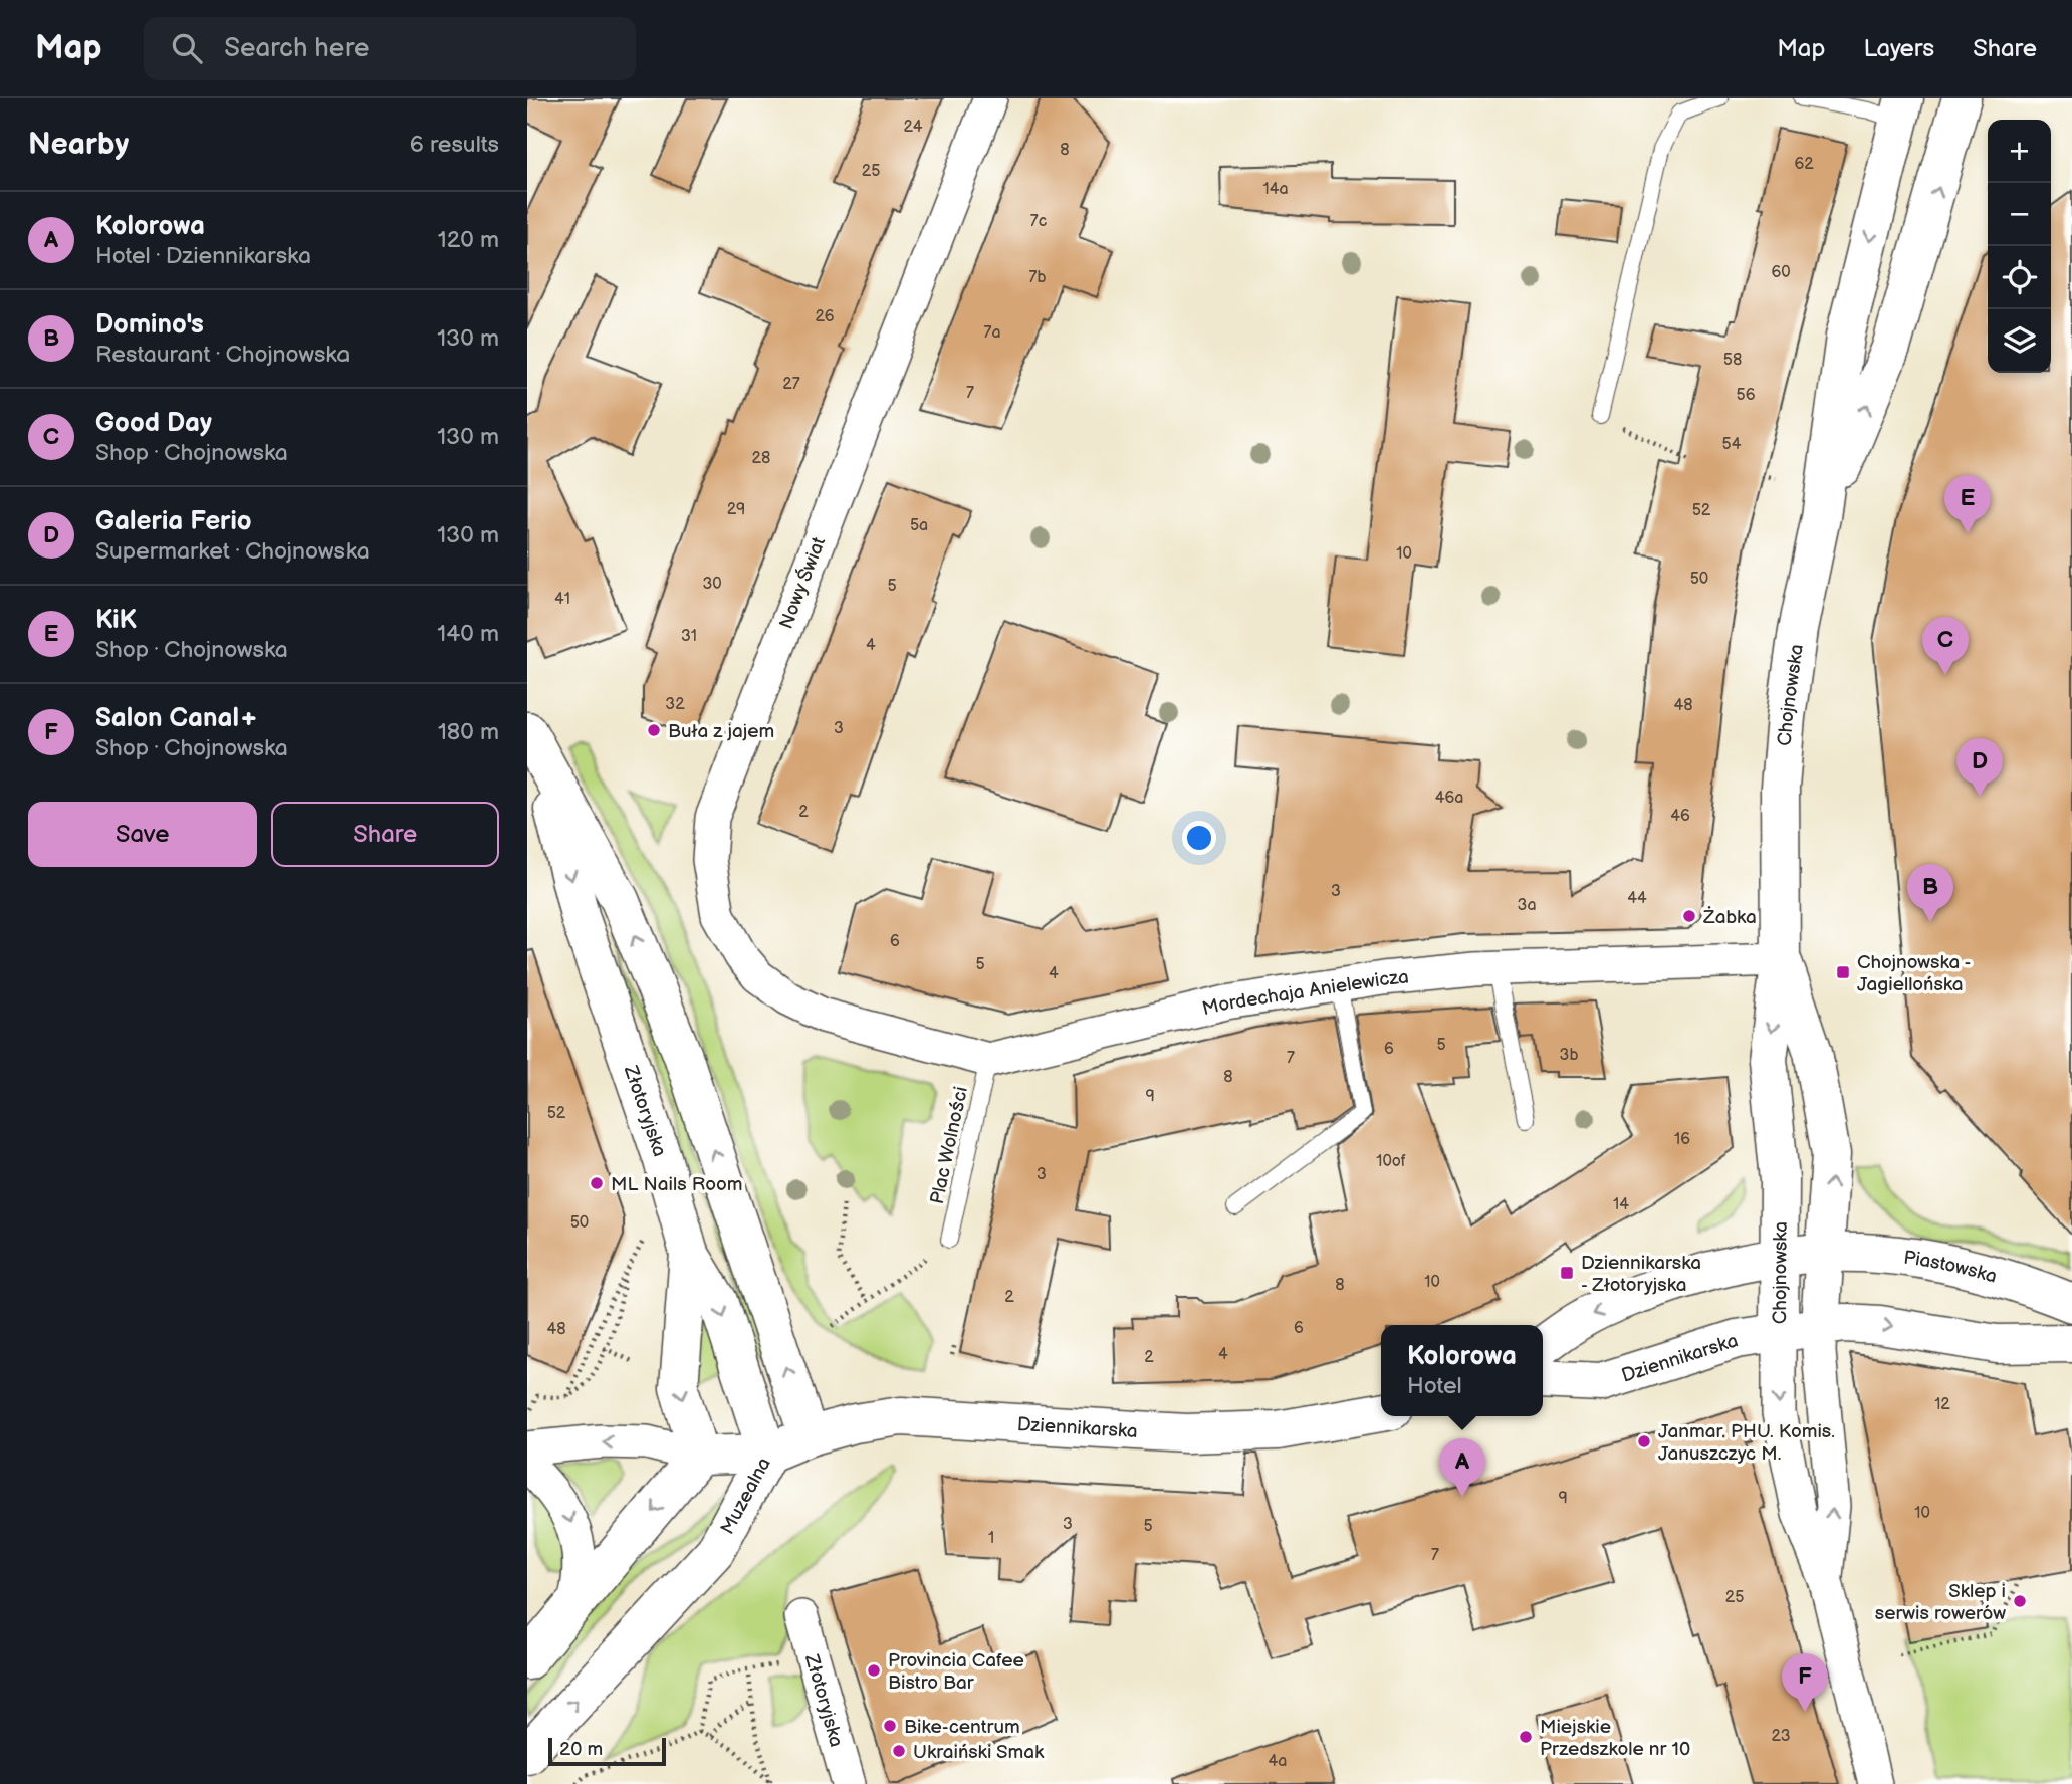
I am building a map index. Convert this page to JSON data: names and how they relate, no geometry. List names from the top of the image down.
{
  "streets": {
    "main road": [
      "Chojnowska",
      "Złotoryjska",
      "Piastowska",
      "Dziennikarska",
      "Muzealna"
    ],
    "street": ["Nowy Świat", "Mordechaja Anielewicza"],
    "lane": ["Plac Wolności"]
  },
  "crossings": [
    ["Nowy Świat", "Mordechaja Anielewicza"],
    ["Chojnowska", "Mordechaja Anielewicza"],
    ["Chojnowska", "Piastowska"],
    ["Chojnowska", "Dziennikarska"],
    ["Mordechaja Anielewicza", "Plac Wolności"],
    ["Złotoryjska", "Dziennikarska"],
    ["Złotoryjska", "Muzealna"],
    ["Dziennikarska", "Muzealna"]
  ],
  "places": {
    "other": [
      "Buła z jajem",
      "Żabka",
      "ML Nails Room",
      "Janmar. PHU. Komis. Januszczyc M.",
      "Sklep i serwis rowerów",
      "Provincia Cafee Bistro Bar",
      "Bike-centrum",
      "Miejskie Przedszkole nr 10",
      "Ukraiński Smak"
    ],
    "transit": ["Chojnowska - Jagiellońska", "Dziennikarska - Złotoryjska"]
  },
  "house_numbers": [
    "24",
    "8",
    "62",
    "25",
    "14a",
    "7c",
    "60",
    "7b",
    "26",
    "7a",
    "58",
    "27",
    "7",
    "56",
    "54",
    "28",
    "29",
    "52",
    "5a",
    "10",
    "50",
    "30",
    "5",
    "41",
    "31",
    "4",
    "32",
    "48",
    "3",
    "46a",
    "2",
    "46",
    "3",
    "44",
    "3a",
    "6",
    "5",
    "4",
    "5",
    "6",
    "3b",
    "7",
    "8",
    "9",
    "52",
    "16",
    "10of",
    "3",
    "14",
    "50",
    "10",
    "8",
    "2",
    "6",
    "48",
    "4",
    "2",
    "12",
    "9",
    "10",
    "3",
    "5",
    "1",
    "7",
    "25",
    "23",
    "4a"
  ],
  "scale_bar": "20 m",
  "page": {
    "header": "Map",
    "search": "Search here",
    "nav": ["Map", "Layers", "Share"],
    "heading": ["Nearby", "6 results"],
    "map_buttons": ["+", "−"],
    "list": [
      {
        "mark": "A",
        "name": "Kolorowa",
        "note": "Hotel · Dziennikarska",
        "value": "120 m"
      },
      {
        "mark": "B",
        "name": "Domino's",
        "note": "Restaurant · Chojnowska",
        "value": "130 m"
      },
      {
        "mark": "C",
        "name": "Good Day",
        "note": "Shop · Chojnowska",
        "value": "130 m"
      },
      {
        "mark": "D",
        "name": "Galeria Ferio",
        "note": "Supermarket · Chojnowska",
        "value": "130 m"
      },
      {
        "mark": "E",
        "name": "KiK",
        "note": "Shop · Chojnowska",
        "value": "140 m"
      },
      {
        "mark": "F",
        "name": "Salon Canal+",
        "note": "Shop · Chojnowska",
        "value": "180 m"
      }
    ],
    "pins": [
      "E",
      "C",
      "D",
      "B",
      "A",
      "F"
    ],
    "buttons": ["Save", "Share"],
    "popup": ["Kolorowa", "Hotel"],
    "scale": "20 m"
  }
}
